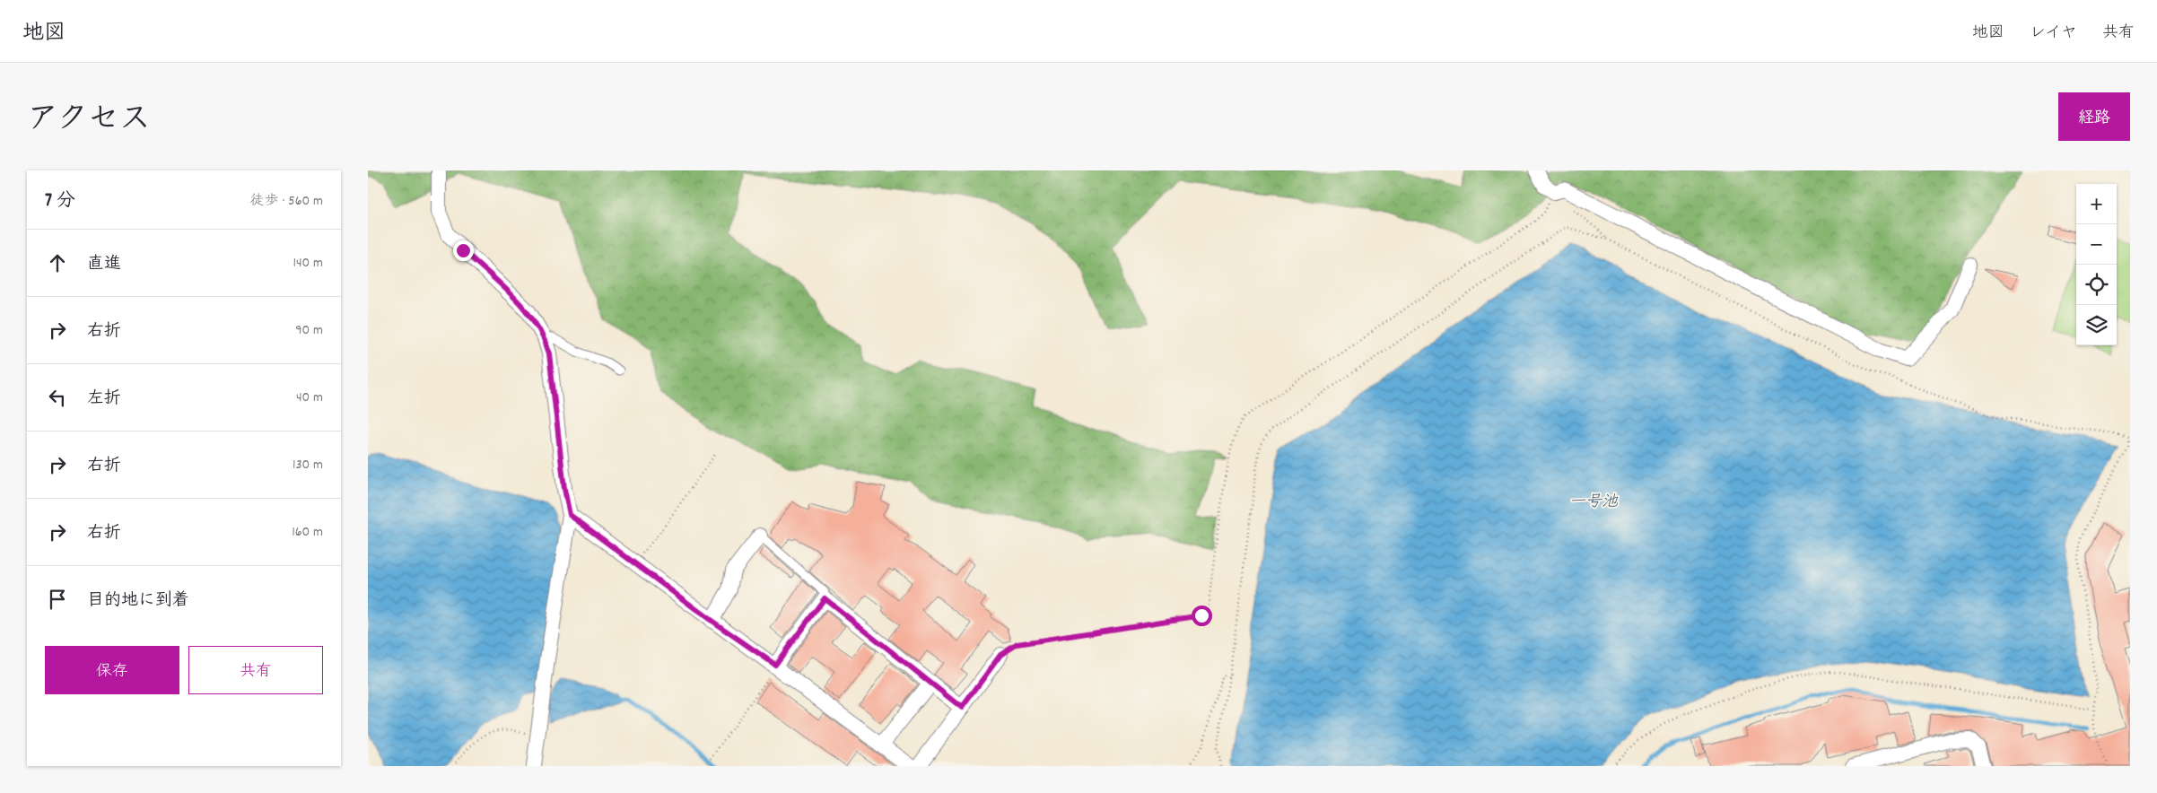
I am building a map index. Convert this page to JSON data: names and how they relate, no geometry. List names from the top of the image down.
{
  "water": ["一号池"],
  "page": {
    "header": "地図",
    "nav": ["地図", "レイヤ", "共有"],
    "title": "アクセス",
    "buttons": [
      "経路",
      ["保存", "共有"]
    ],
    "heading": ["7 分", "徒歩 · 560 m"],
    "map_buttons": ["+", "−"],
    "list": [
      ["直進", "140 m"],
      ["右折", "90 m"],
      ["左折", "40 m"],
      ["右折", "130 m"],
      ["右折", "160 m"],
      "目的地に到着"
    ]
  }
}
